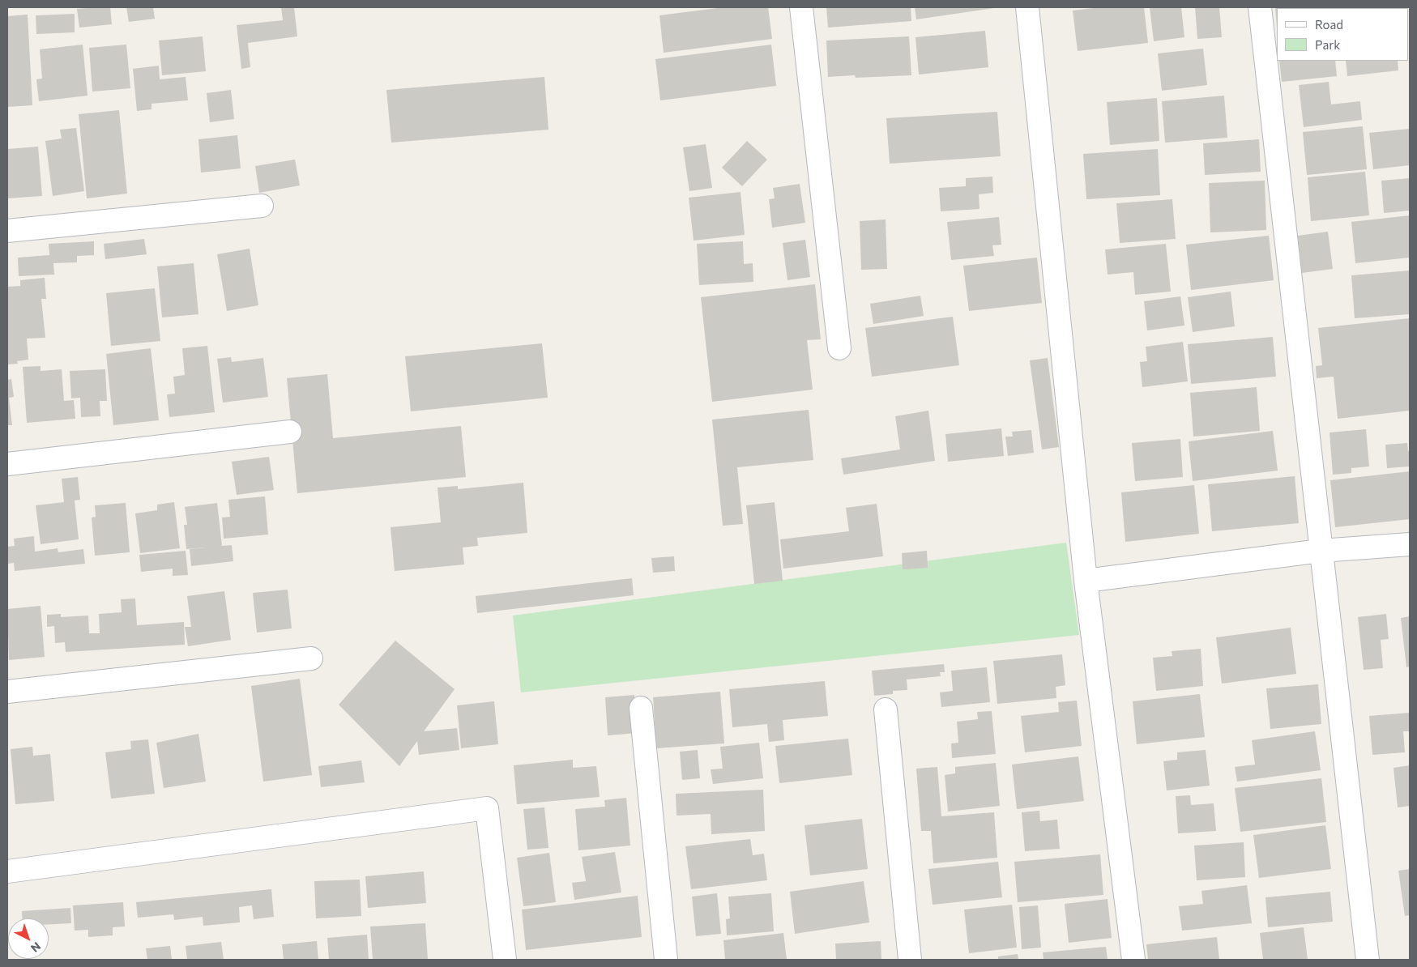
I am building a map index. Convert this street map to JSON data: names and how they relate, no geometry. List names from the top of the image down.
{
  "legend": ["Road", "Park"],
  "north": "bottom right"
}
